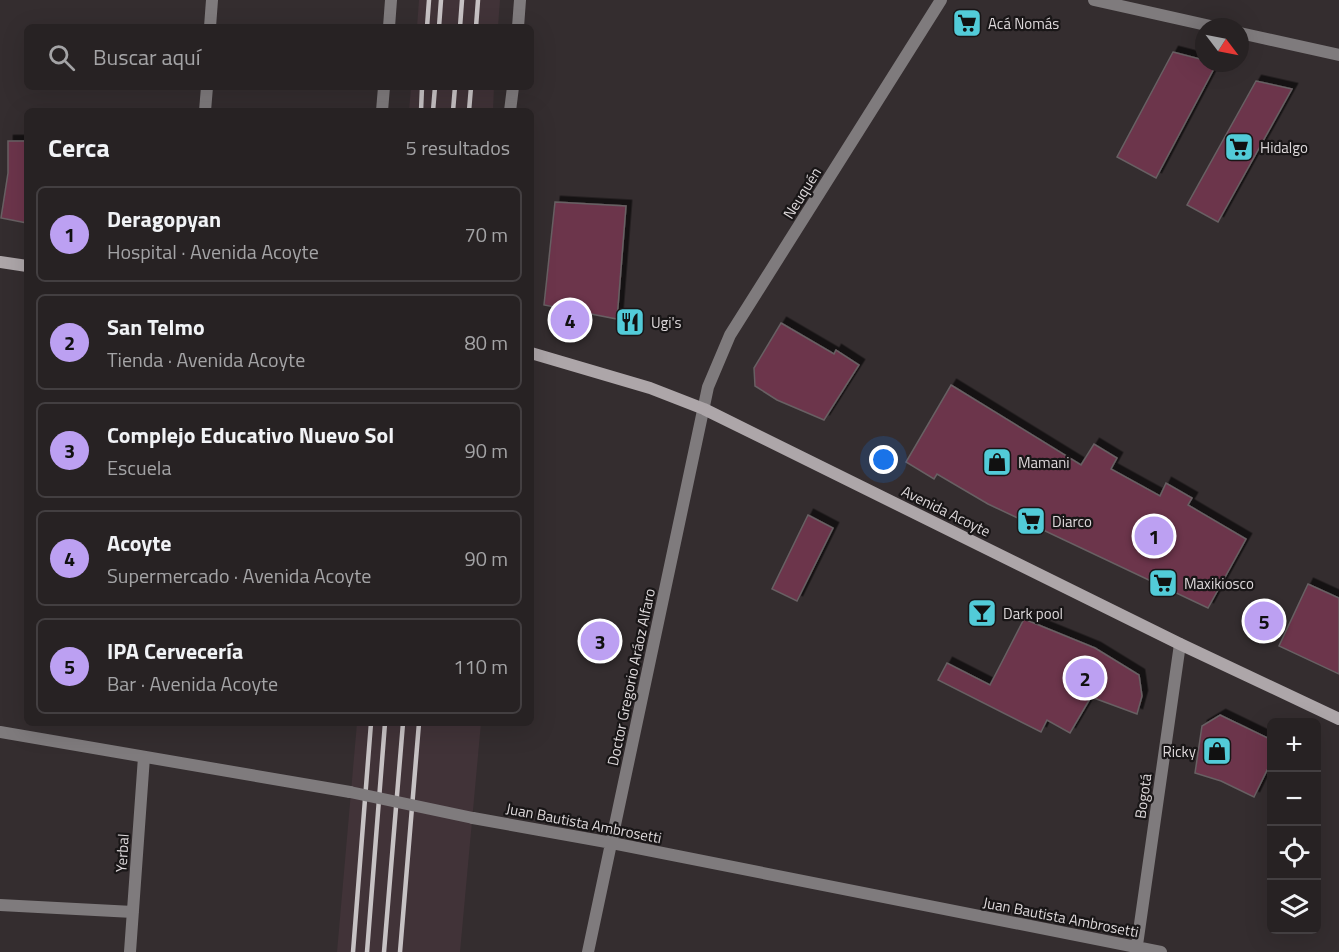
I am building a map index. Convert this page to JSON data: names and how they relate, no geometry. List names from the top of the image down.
{
  "streets": {
    "main road": ["Avenida Acoyte"],
    "street": [
      "Neuquén",
      "Doctor Gregorio Aráoz Alfaro",
      "Bogotá",
      "Juan Bautista Ambrosetti",
      "Yerbal"
    ]
  },
  "crossings": [
    ["Neuquén", "Avenida Acoyte"],
    ["Neuquén", "Doctor Gregorio Aráoz Alfaro"],
    ["Avenida Acoyte", "Doctor Gregorio Aráoz Alfaro"],
    ["Avenida Acoyte", "Bogotá"],
    ["Doctor Gregorio Aráoz Alfaro", "Juan Bautista Ambrosetti"],
    ["Bogotá", "Juan Bautista Ambrosetti"],
    ["Juan Bautista Ambrosetti", "Yerbal"]
  ],
  "places": {
    "supermarket": [
      "Acá Nomás",
      "Hidalgo",
      "Diarco",
      "Maxikiosco"
    ],
    "restaurant": ["Ugi's"],
    "shop": ["Mamani", "Ricky"],
    "bar": ["Dark pool"]
  },
  "north": "bottom right",
  "page": {
    "search": "Buscar aquí",
    "heading": ["Cerca", "5 resultados"],
    "list": [
      {
        "mark": "1",
        "name": "Deragopyan",
        "note": "Hospital · Avenida Acoyte",
        "value": "70 m"
      },
      {
        "mark": "2",
        "name": "San Telmo",
        "note": "Tienda · Avenida Acoyte",
        "value": "80 m"
      },
      {
        "mark": "3",
        "name": "Complejo Educativo Nuevo Sol",
        "note": "Escuela",
        "value": "90 m"
      },
      {
        "mark": "4",
        "name": "Acoyte",
        "note": "Supermercado · Avenida Acoyte",
        "value": "90 m"
      },
      {
        "mark": "5",
        "name": "IPA Cervecería",
        "note": "Bar · Avenida Acoyte",
        "value": "110 m"
      }
    ],
    "pins": [
      "4",
      "1",
      "5",
      "3",
      "2"
    ],
    "map_buttons": ["+", "−"]
  }
}
